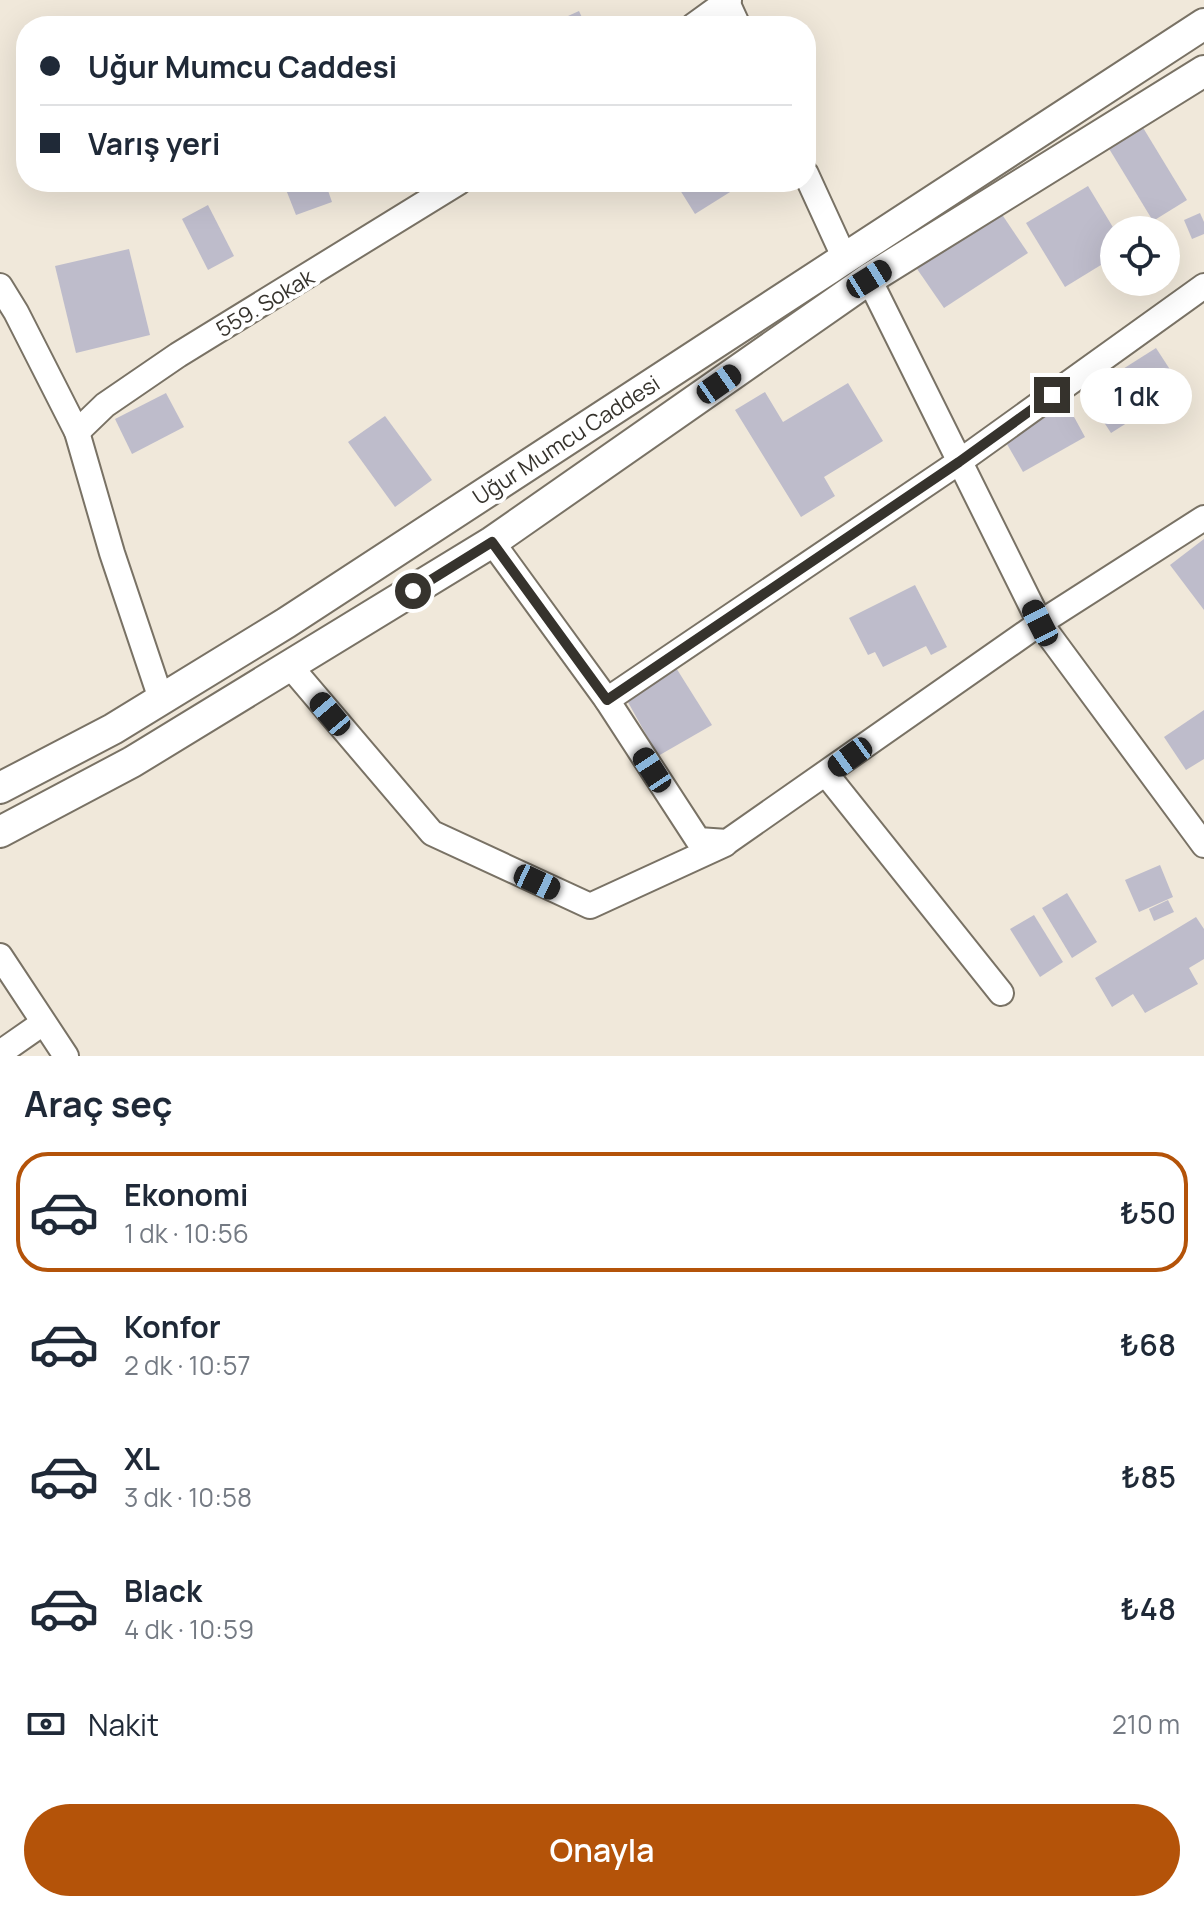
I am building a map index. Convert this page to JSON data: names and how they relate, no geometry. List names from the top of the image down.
{
  "streets": {
    "street": ["559. Sokak", "Uğur Mumcu Caddesi"]
  },
  "page": {
    "banner": ["Uğur Mumcu Caddesi", "Varış yeri"],
    "bubble": "1 dk",
    "heading": "Araç seç",
    "list": [
      {
        "name": "Ekonomi",
        "note": "1 dk · 10:56",
        "value": "₺50"
      },
      {
        "name": "Konfor",
        "note": "2 dk · 10:57",
        "value": "₺68"
      },
      {
        "name": "XL",
        "note": "3 dk · 10:58",
        "value": "₺85"
      },
      {
        "name": "Black",
        "note": "4 dk · 10:59",
        "value": "₺48"
      }
    ],
    "pay": ["Nakit", "210 m"],
    "buttons": "Onayla"
  }
}
